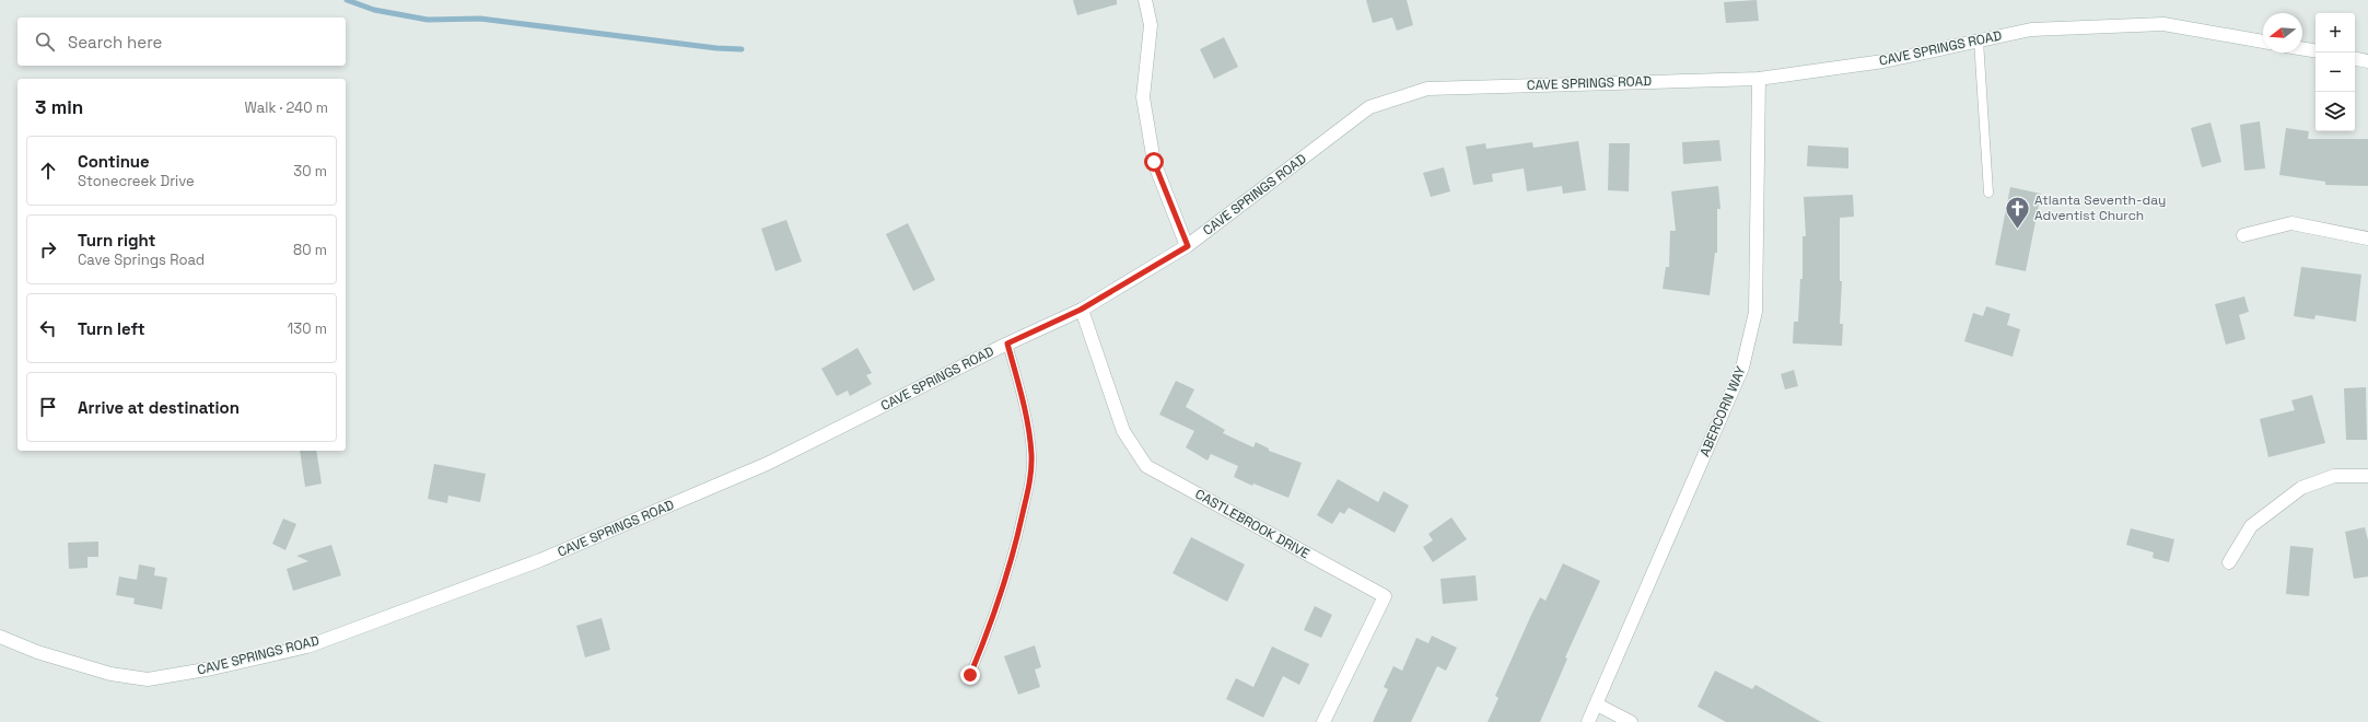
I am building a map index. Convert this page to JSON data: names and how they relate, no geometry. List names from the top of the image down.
{
  "streets": {
    "street": ["CAVE SPRINGS ROAD", "ABERCORN WAY", "CASTLEBROOK DRIVE"]
  },
  "crossings": [
    ["CAVE SPRINGS ROAD", "ABERCORN WAY"],
    ["CAVE SPRINGS ROAD", "CASTLEBROOK DRIVE"]
  ],
  "places": {
    "church": ["Atlanta Seventh-day Adventist Church"]
  },
  "north": "left",
  "page": {
    "map_buttons": ["+", "−"],
    "search": "Search here",
    "heading": ["3 min", "Walk · 240 m"],
    "list": [
      ["Continue", "Stonecreek Drive", "30 m"],
      ["Turn right", "Cave Springs Road", "80 m"],
      ["Turn left", "130 m"],
      "Arrive at destination"
    ]
  }
}
